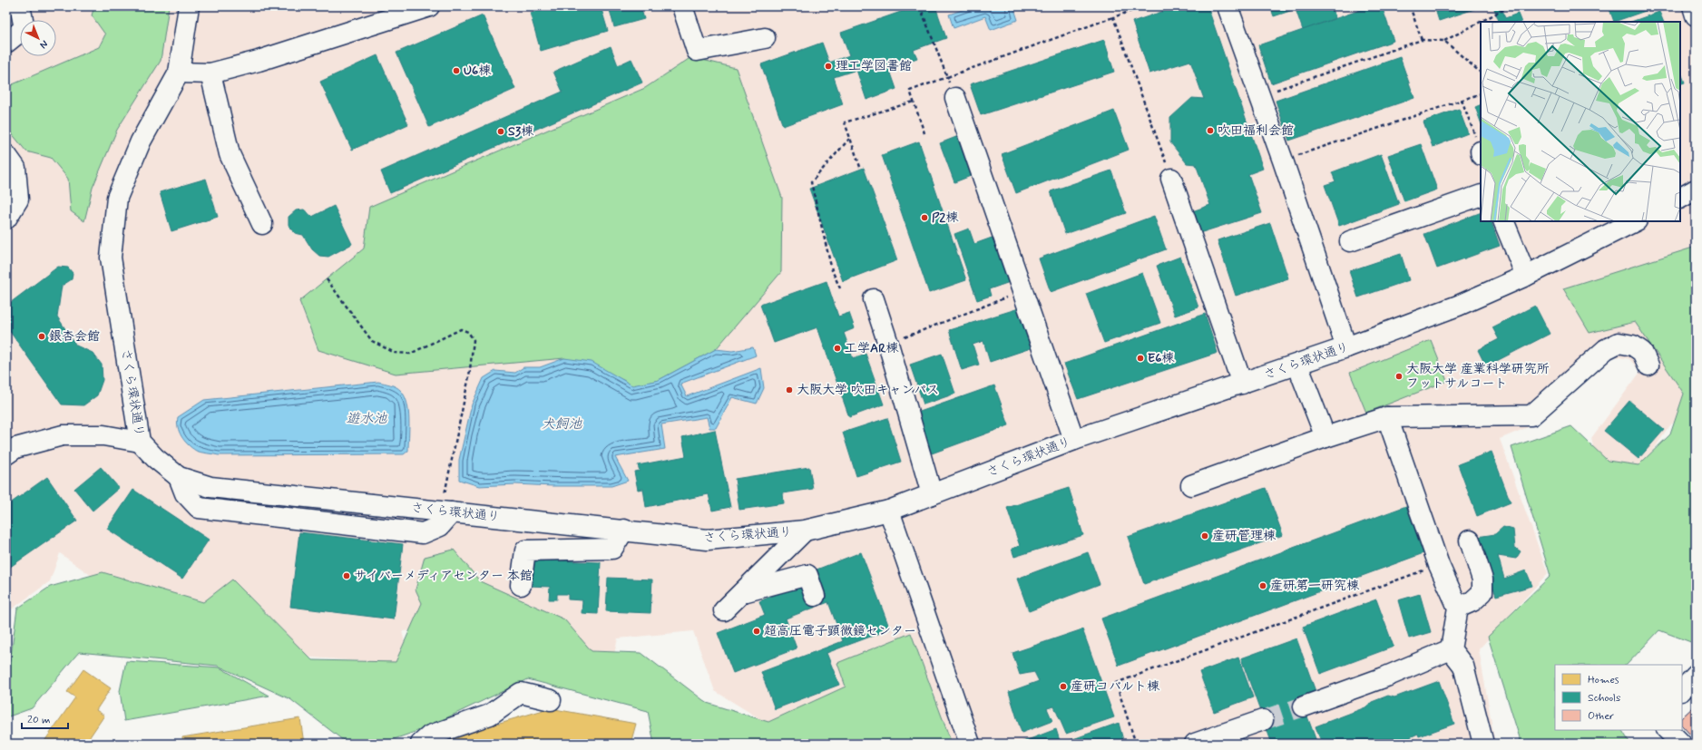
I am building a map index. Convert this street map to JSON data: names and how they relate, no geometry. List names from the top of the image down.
{
  "streets": {
    "street": ["さくら環状通り"]
  },
  "water": ["遊水池", "犬飼池"],
  "places": [
    "理工学図書館",
    "U6棟",
    "吹田福利会館",
    "S3棟",
    "P2棟",
    "銀杏会館",
    "工学AR棟",
    "E6棟",
    "大阪大学 産業科学研究所 フットサルコート",
    "大阪大学 吹田キャンパス",
    "産研管理棟",
    "サイバーメディアセンター 本館",
    "産研第一研究棟",
    "超高圧電子顕微鏡センター",
    "産研コバルト棟"
  ],
  "legend": ["Homes", "Schools", "Other"],
  "scale_bar": "20 m",
  "north": "bottom right"
}
